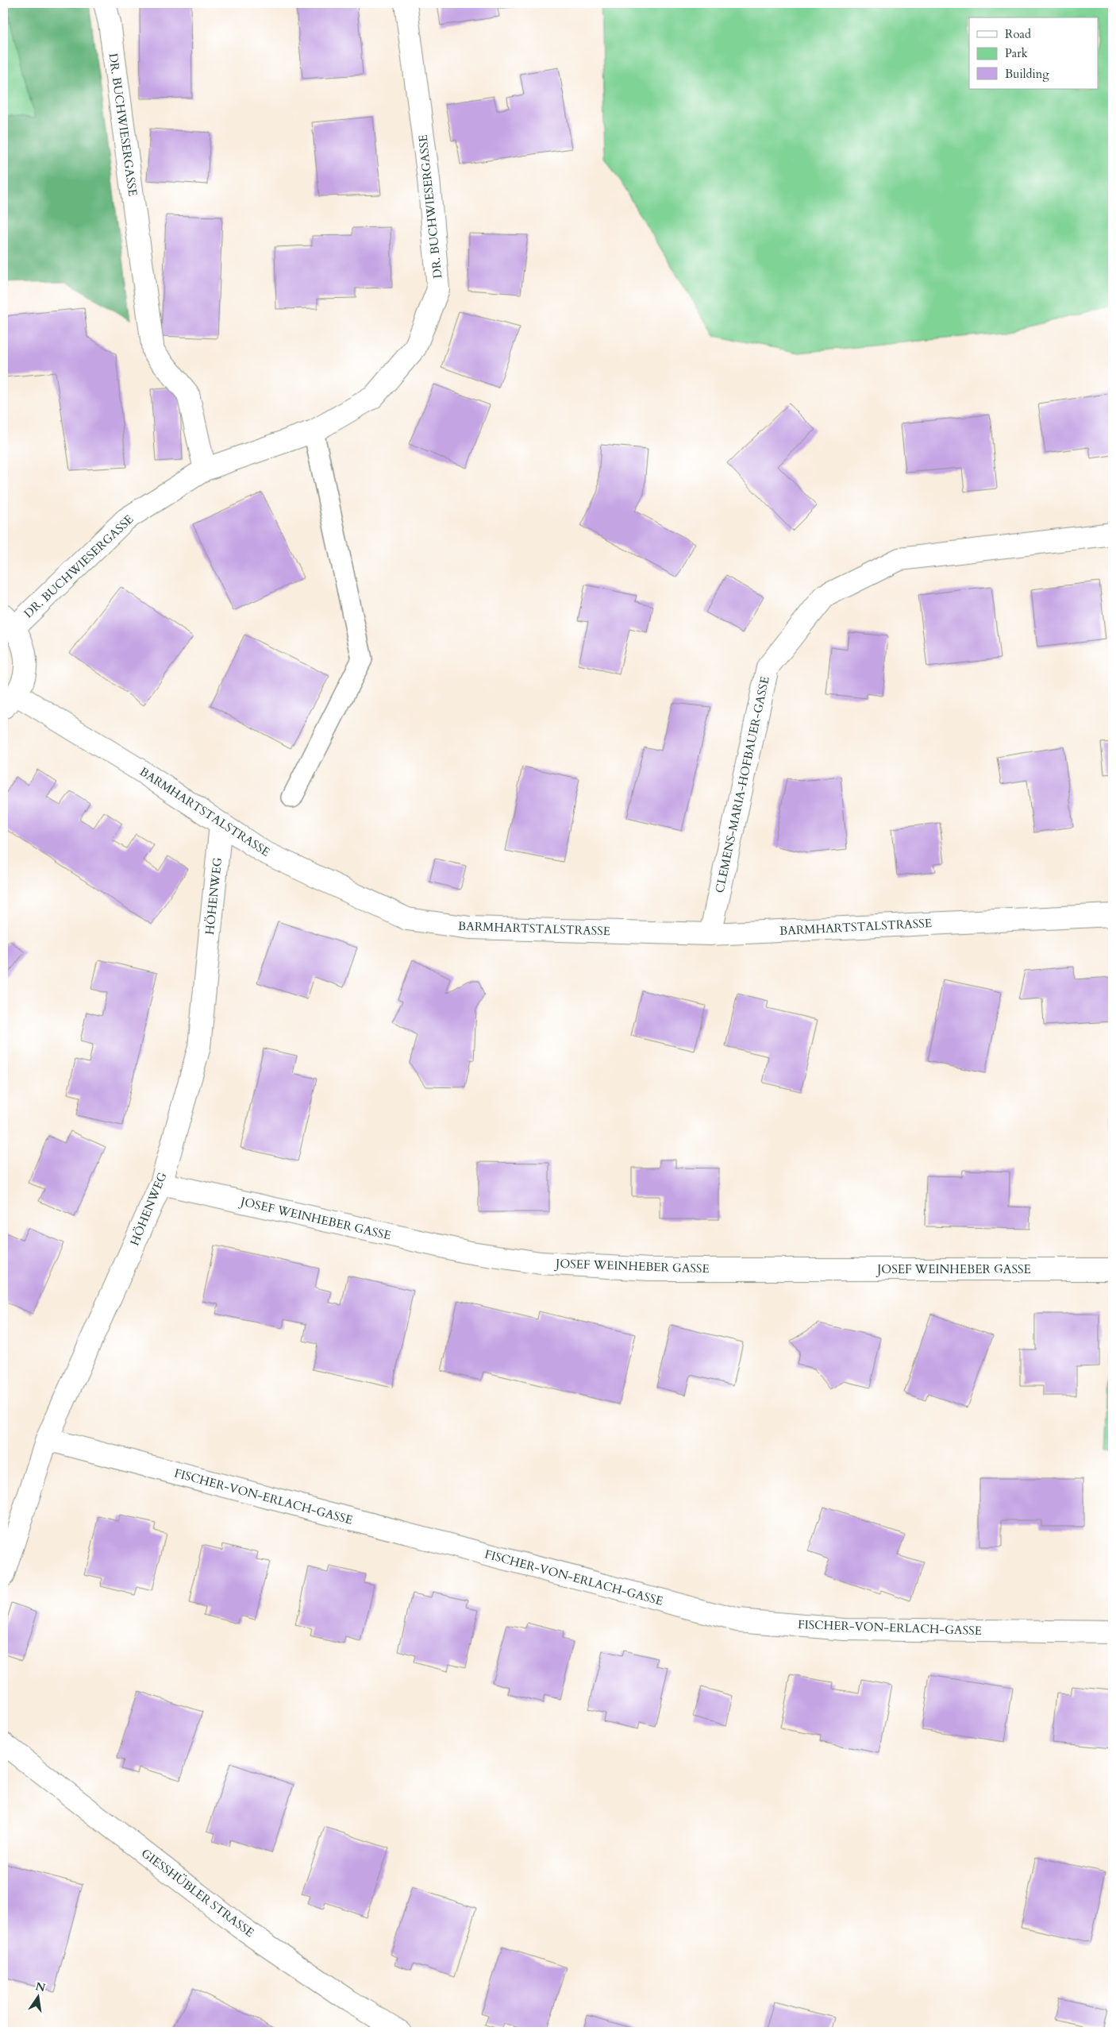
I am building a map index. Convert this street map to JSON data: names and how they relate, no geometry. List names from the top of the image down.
{
  "streets": {
    "street": [
      "DR. BUCHWIESERGASSE",
      "CLEMENS-MARIA-HOFBAUER-GASSE",
      "BARMHARTSTALSTRASSE",
      "HÖHENWEG",
      "JOSEF WEINHEBER GASSE",
      "FISCHER-VON-ERLACH-GASSE",
      "GIESSHÜBLER STRASSE"
    ]
  },
  "crossings": [
    ["DR. BUCHWIESERGASSE", "BARMHARTSTALSTRASSE"],
    ["CLEMENS-MARIA-HOFBAUER-GASSE", "BARMHARTSTALSTRASSE"],
    ["BARMHARTSTALSTRASSE", "HÖHENWEG"],
    ["HÖHENWEG", "JOSEF WEINHEBER GASSE"],
    ["HÖHENWEG", "FISCHER-VON-ERLACH-GASSE"]
  ],
  "legend": ["Road", "Park", "Building"],
  "north": "top"
}
